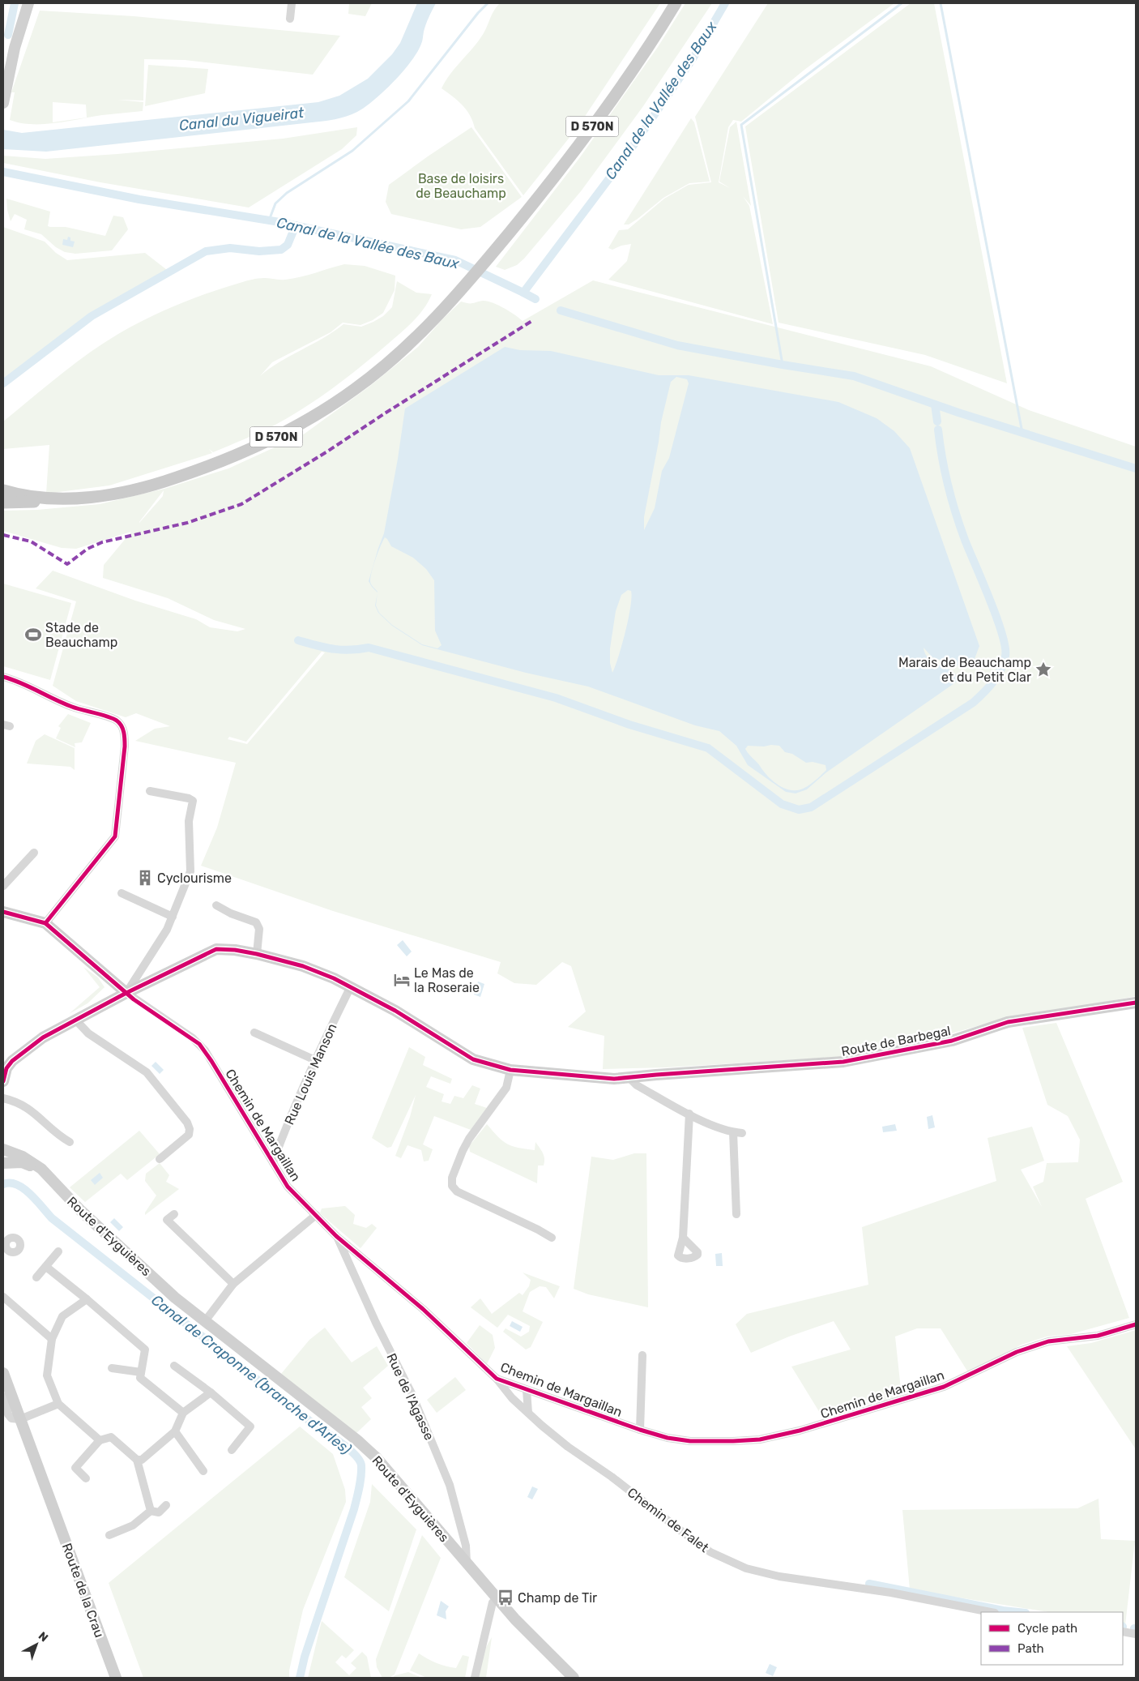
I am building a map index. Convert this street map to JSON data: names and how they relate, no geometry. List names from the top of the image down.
{
  "streets": {
    "main road": ["D 570N"],
    "street": [
      "Route de Barbegal",
      "Rue Louis Manson",
      "Chemin de Margaillan",
      "Route d'Eyguières",
      "Rue de l'Agasse",
      "Chemin de Falet",
      "Route de la Crau"
    ]
  },
  "crossings": [
    ["Route de Barbegal", "Rue Louis Manson"],
    ["Route de Barbegal", "Chemin de Margaillan"],
    ["Rue Louis Manson", "Chemin de Margaillan"],
    ["Chemin de Margaillan", "Rue de l'Agasse"],
    ["Chemin de Margaillan", "Chemin de Falet"],
    ["Route d'Eyguières", "Rue de l'Agasse"]
  ],
  "water": ["Canal de la Vallée des Baux", "Canal du Vigueirat", "Canal de Craponne (branche d'Arles)"],
  "parks": ["Base de loisirs de Beauchamp"],
  "places": {
    "sports": ["Stade de Beauchamp"],
    "place": ["Marais de Beauchamp et du Petit Clar"],
    "building": ["Cyclourisme"],
    "hotel": ["Le Mas de la Roseraie"],
    "bus stop": ["Champ de Tir"]
  },
  "legend": ["Cycle path", "Path"],
  "north": "top right"
}
